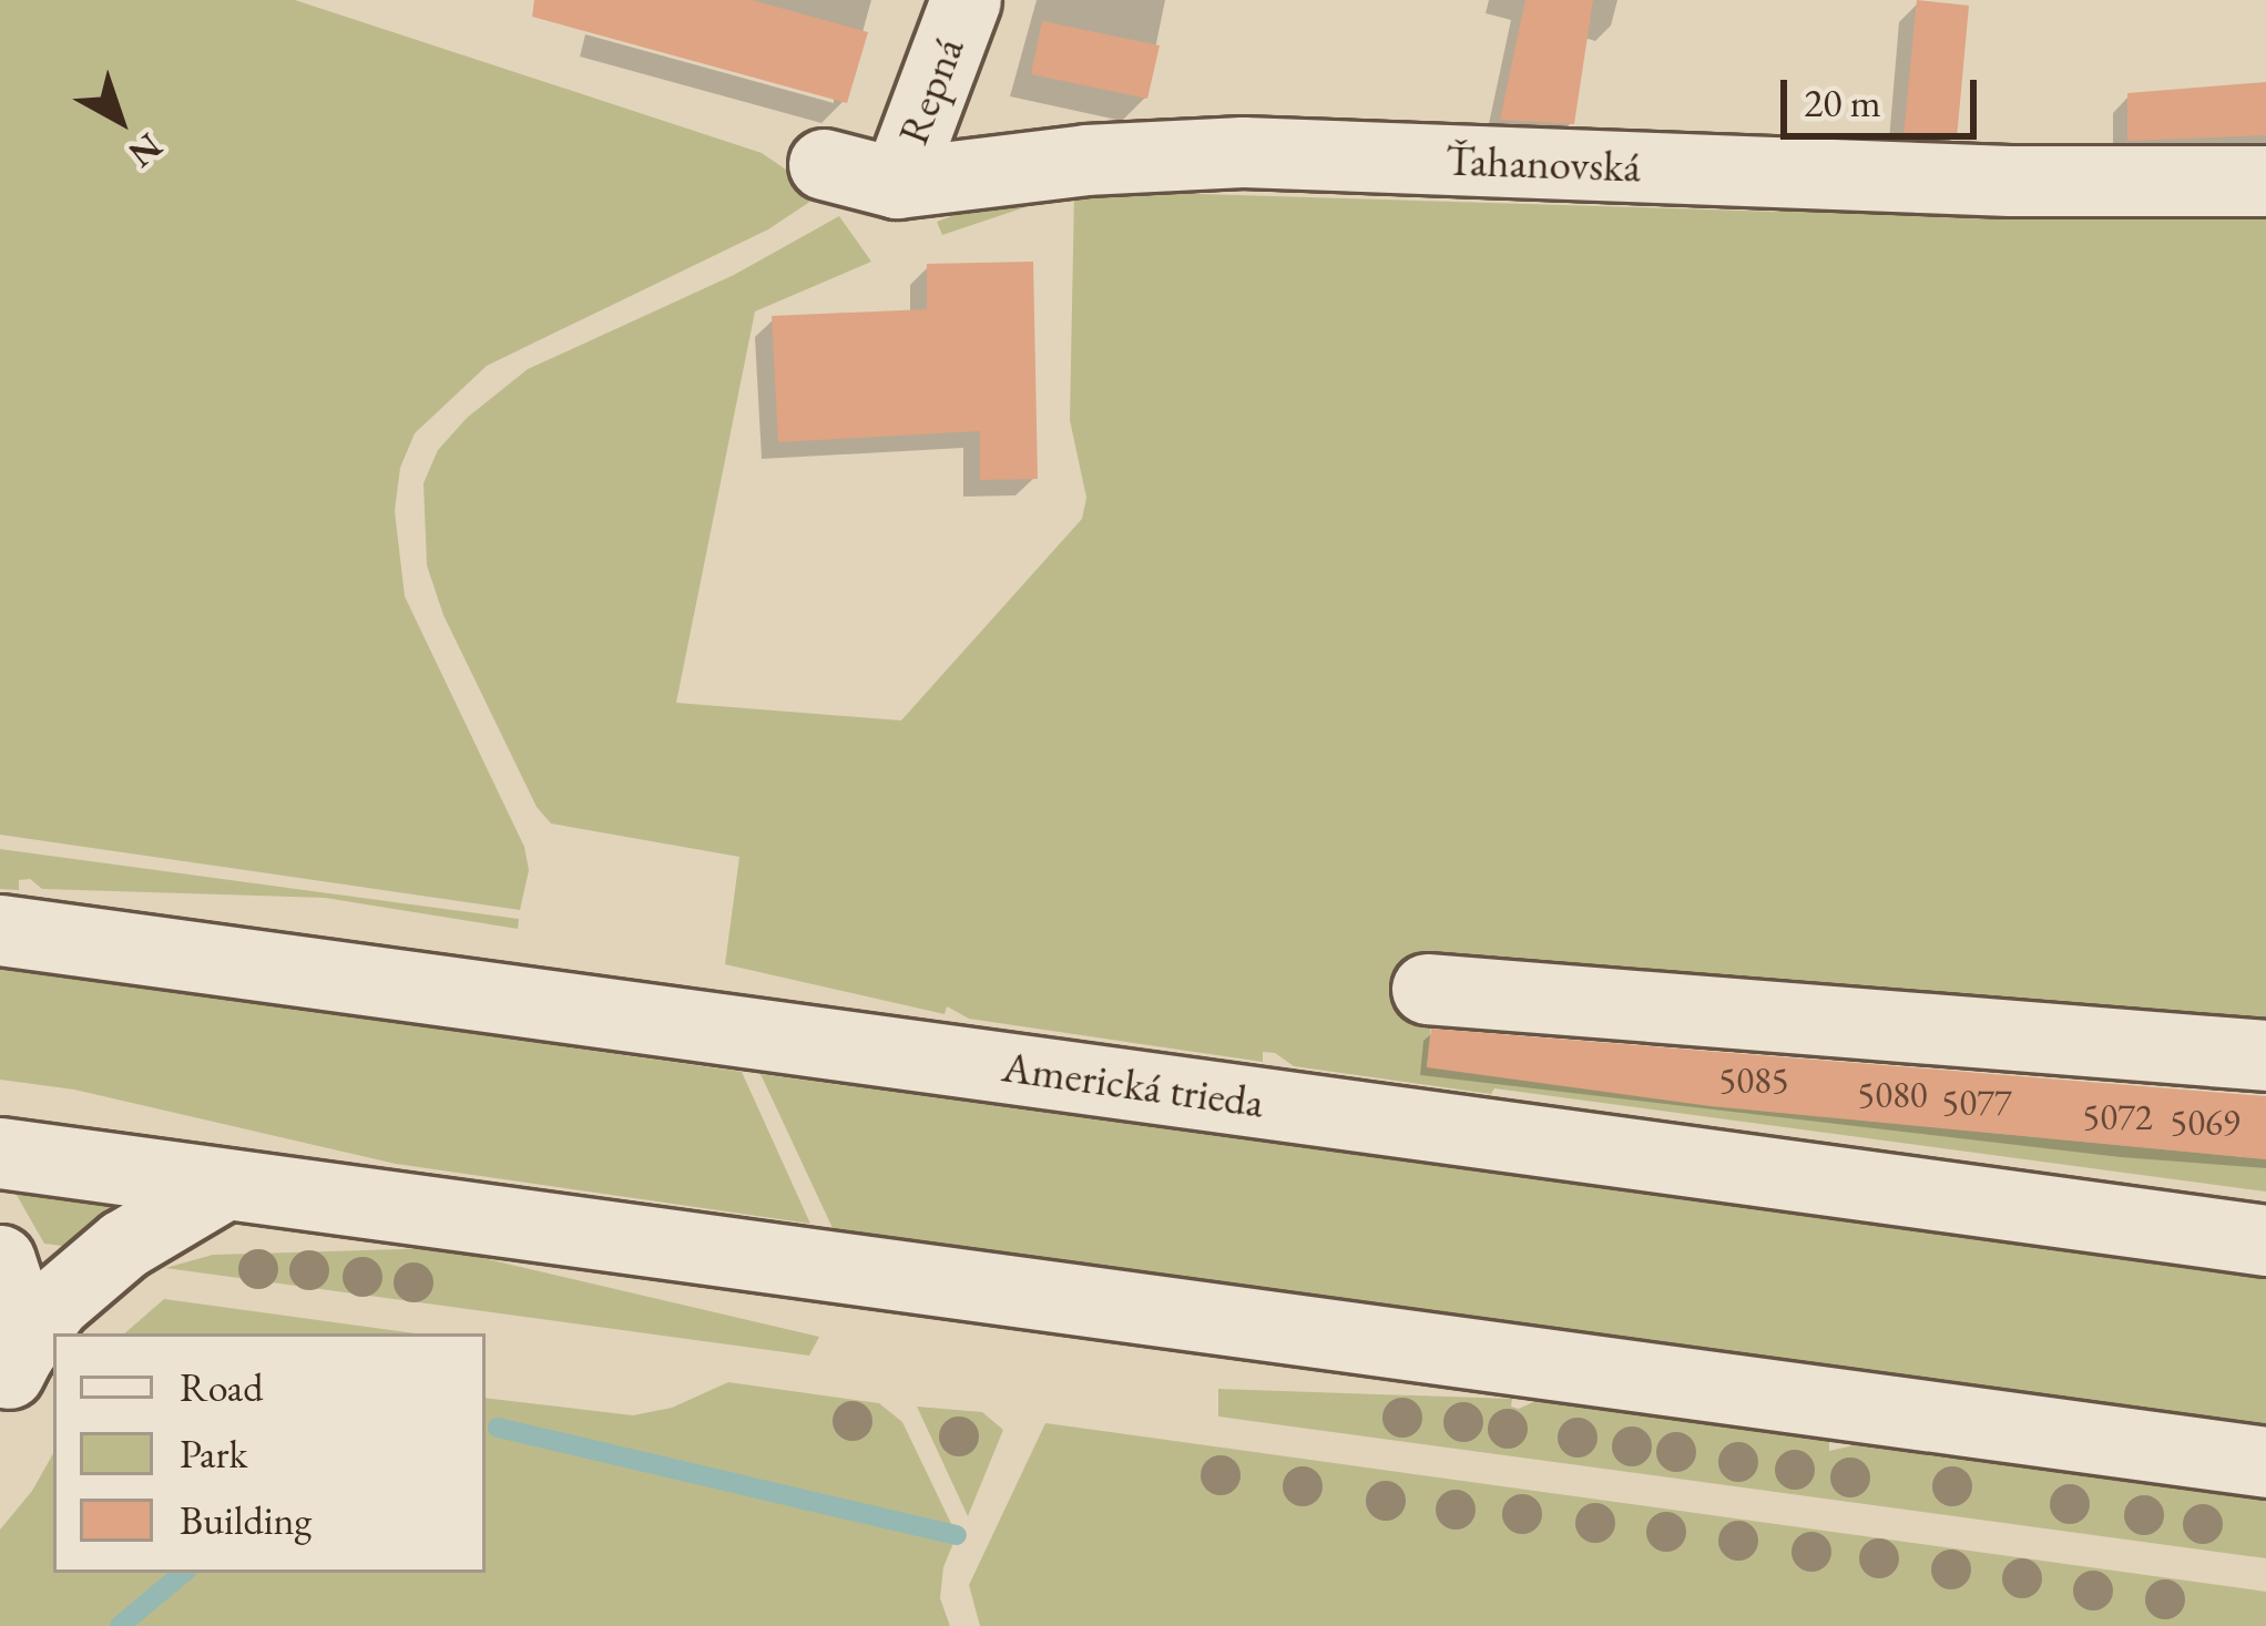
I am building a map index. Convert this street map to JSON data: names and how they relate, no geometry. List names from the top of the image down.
{
  "streets": {
    "street": ["Repná", "Ťahanovská", "Americká trieda"]
  },
  "crossings": [
    ["Repná", "Ťahanovská"]
  ],
  "house_numbers": [
    "5085",
    "5080",
    "5077",
    "5072",
    "5069"
  ],
  "legend": ["Road", "Park", "Building"],
  "scale_bar": "20 m",
  "north": "bottom right"
}
